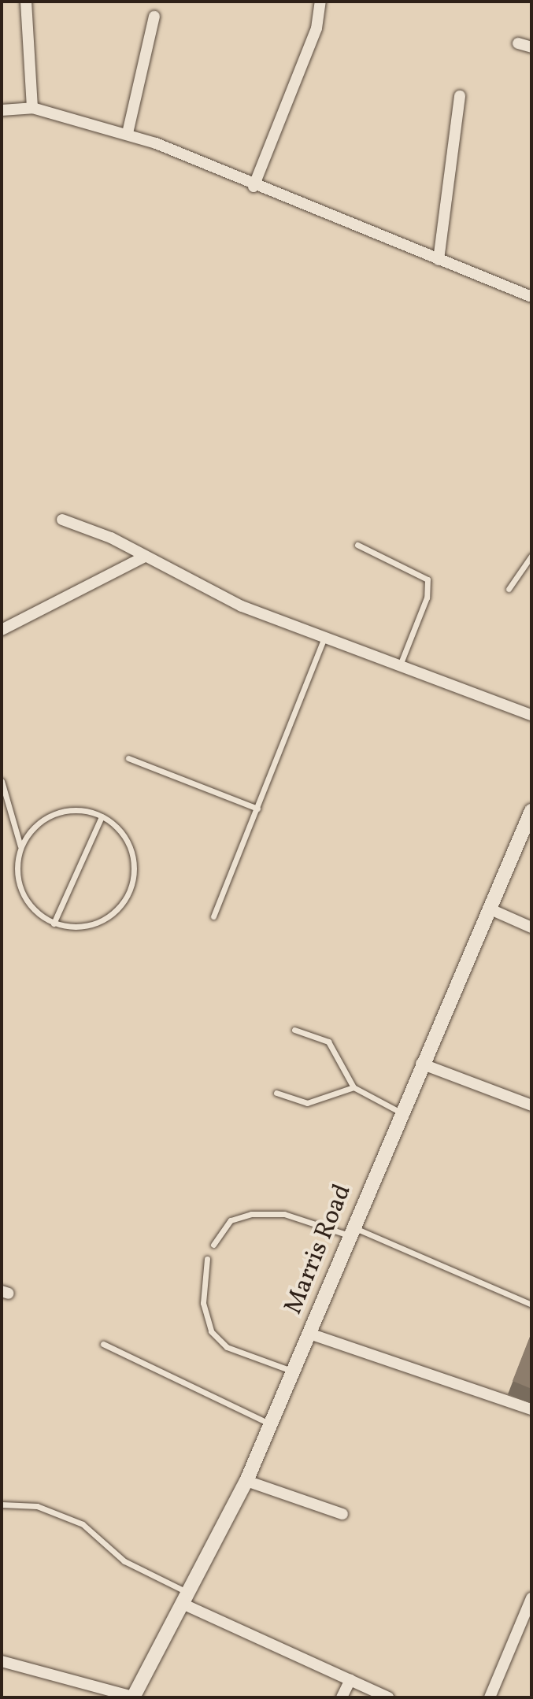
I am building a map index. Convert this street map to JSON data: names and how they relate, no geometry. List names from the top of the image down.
{
  "streets": {
    "street": ["Marris Road"]
  }
}
